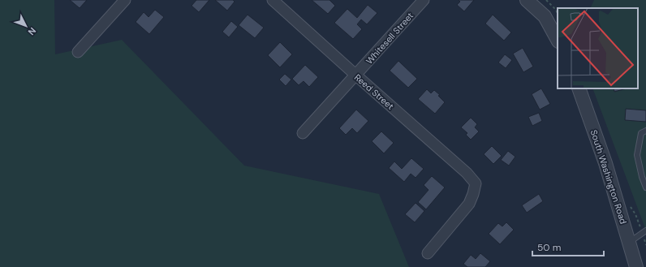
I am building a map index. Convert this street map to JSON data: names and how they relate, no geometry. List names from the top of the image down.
{
  "streets": {
    "street": ["Whitesell Street", "Reed Street", "South Washington Road"]
  },
  "crossings": [
    ["Whitesell Street", "Reed Street"]
  ],
  "scale_bar": "50 m",
  "north": "bottom right"
}
